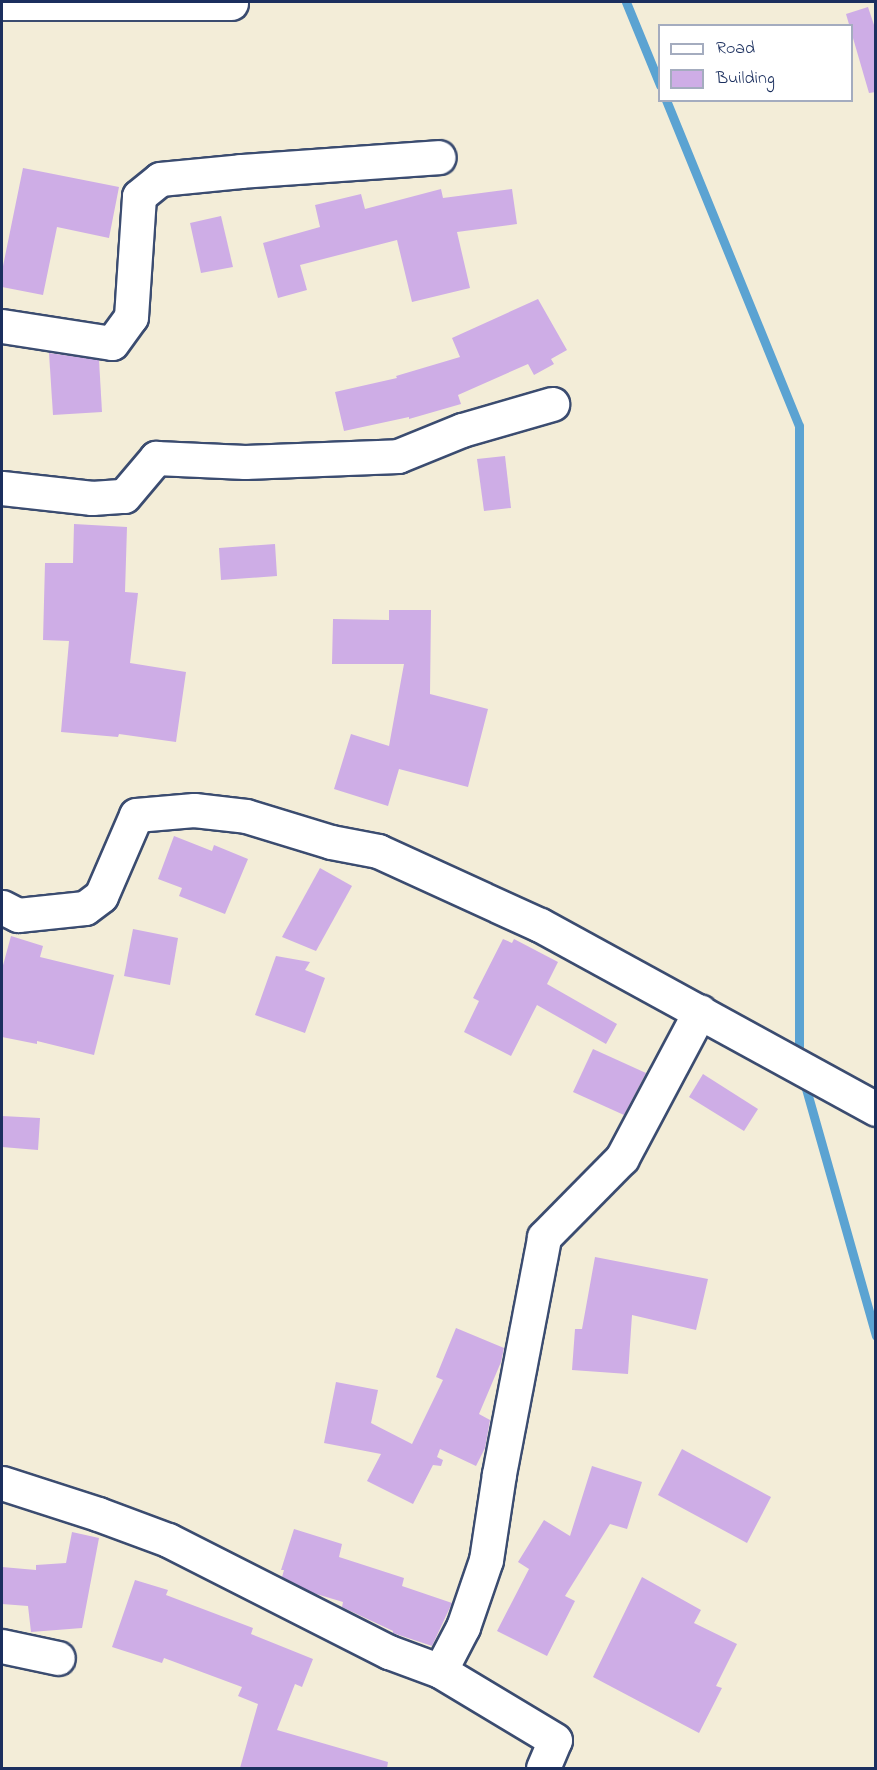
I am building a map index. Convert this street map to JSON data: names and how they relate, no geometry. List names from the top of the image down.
{
  "legend": ["Road", "Building"]
}
